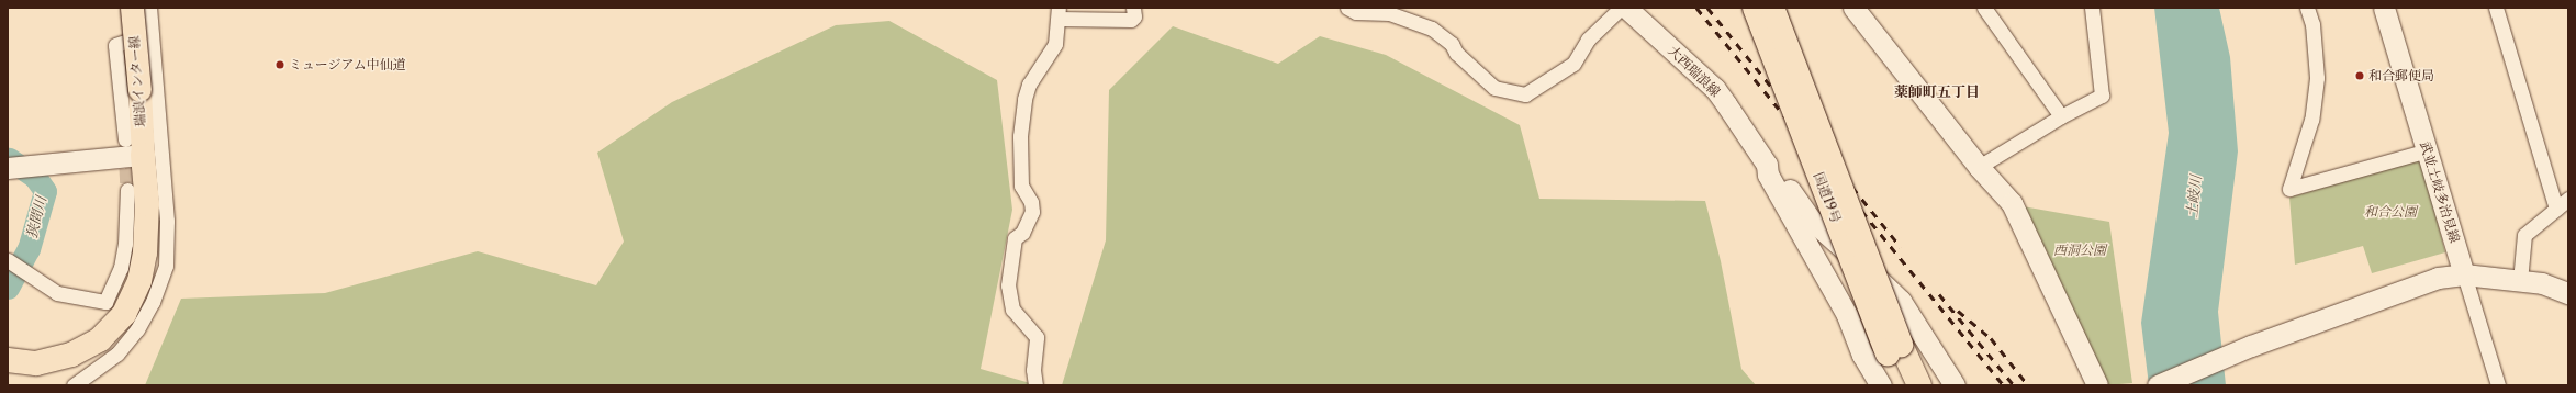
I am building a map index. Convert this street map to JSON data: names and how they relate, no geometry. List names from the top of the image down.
{
  "streets": {
    "highway": ["国道19号"],
    "main road": ["大西瑞浪線", "瑞浪インター線", "武並土岐多治見線"]
  },
  "districts": ["薬師町五丁目"],
  "water": ["土岐川", "狭間川"],
  "parks": ["和合公園", "西洞公園"],
  "places": ["ミュージアム中仙道", "和合郵便局"]
}
